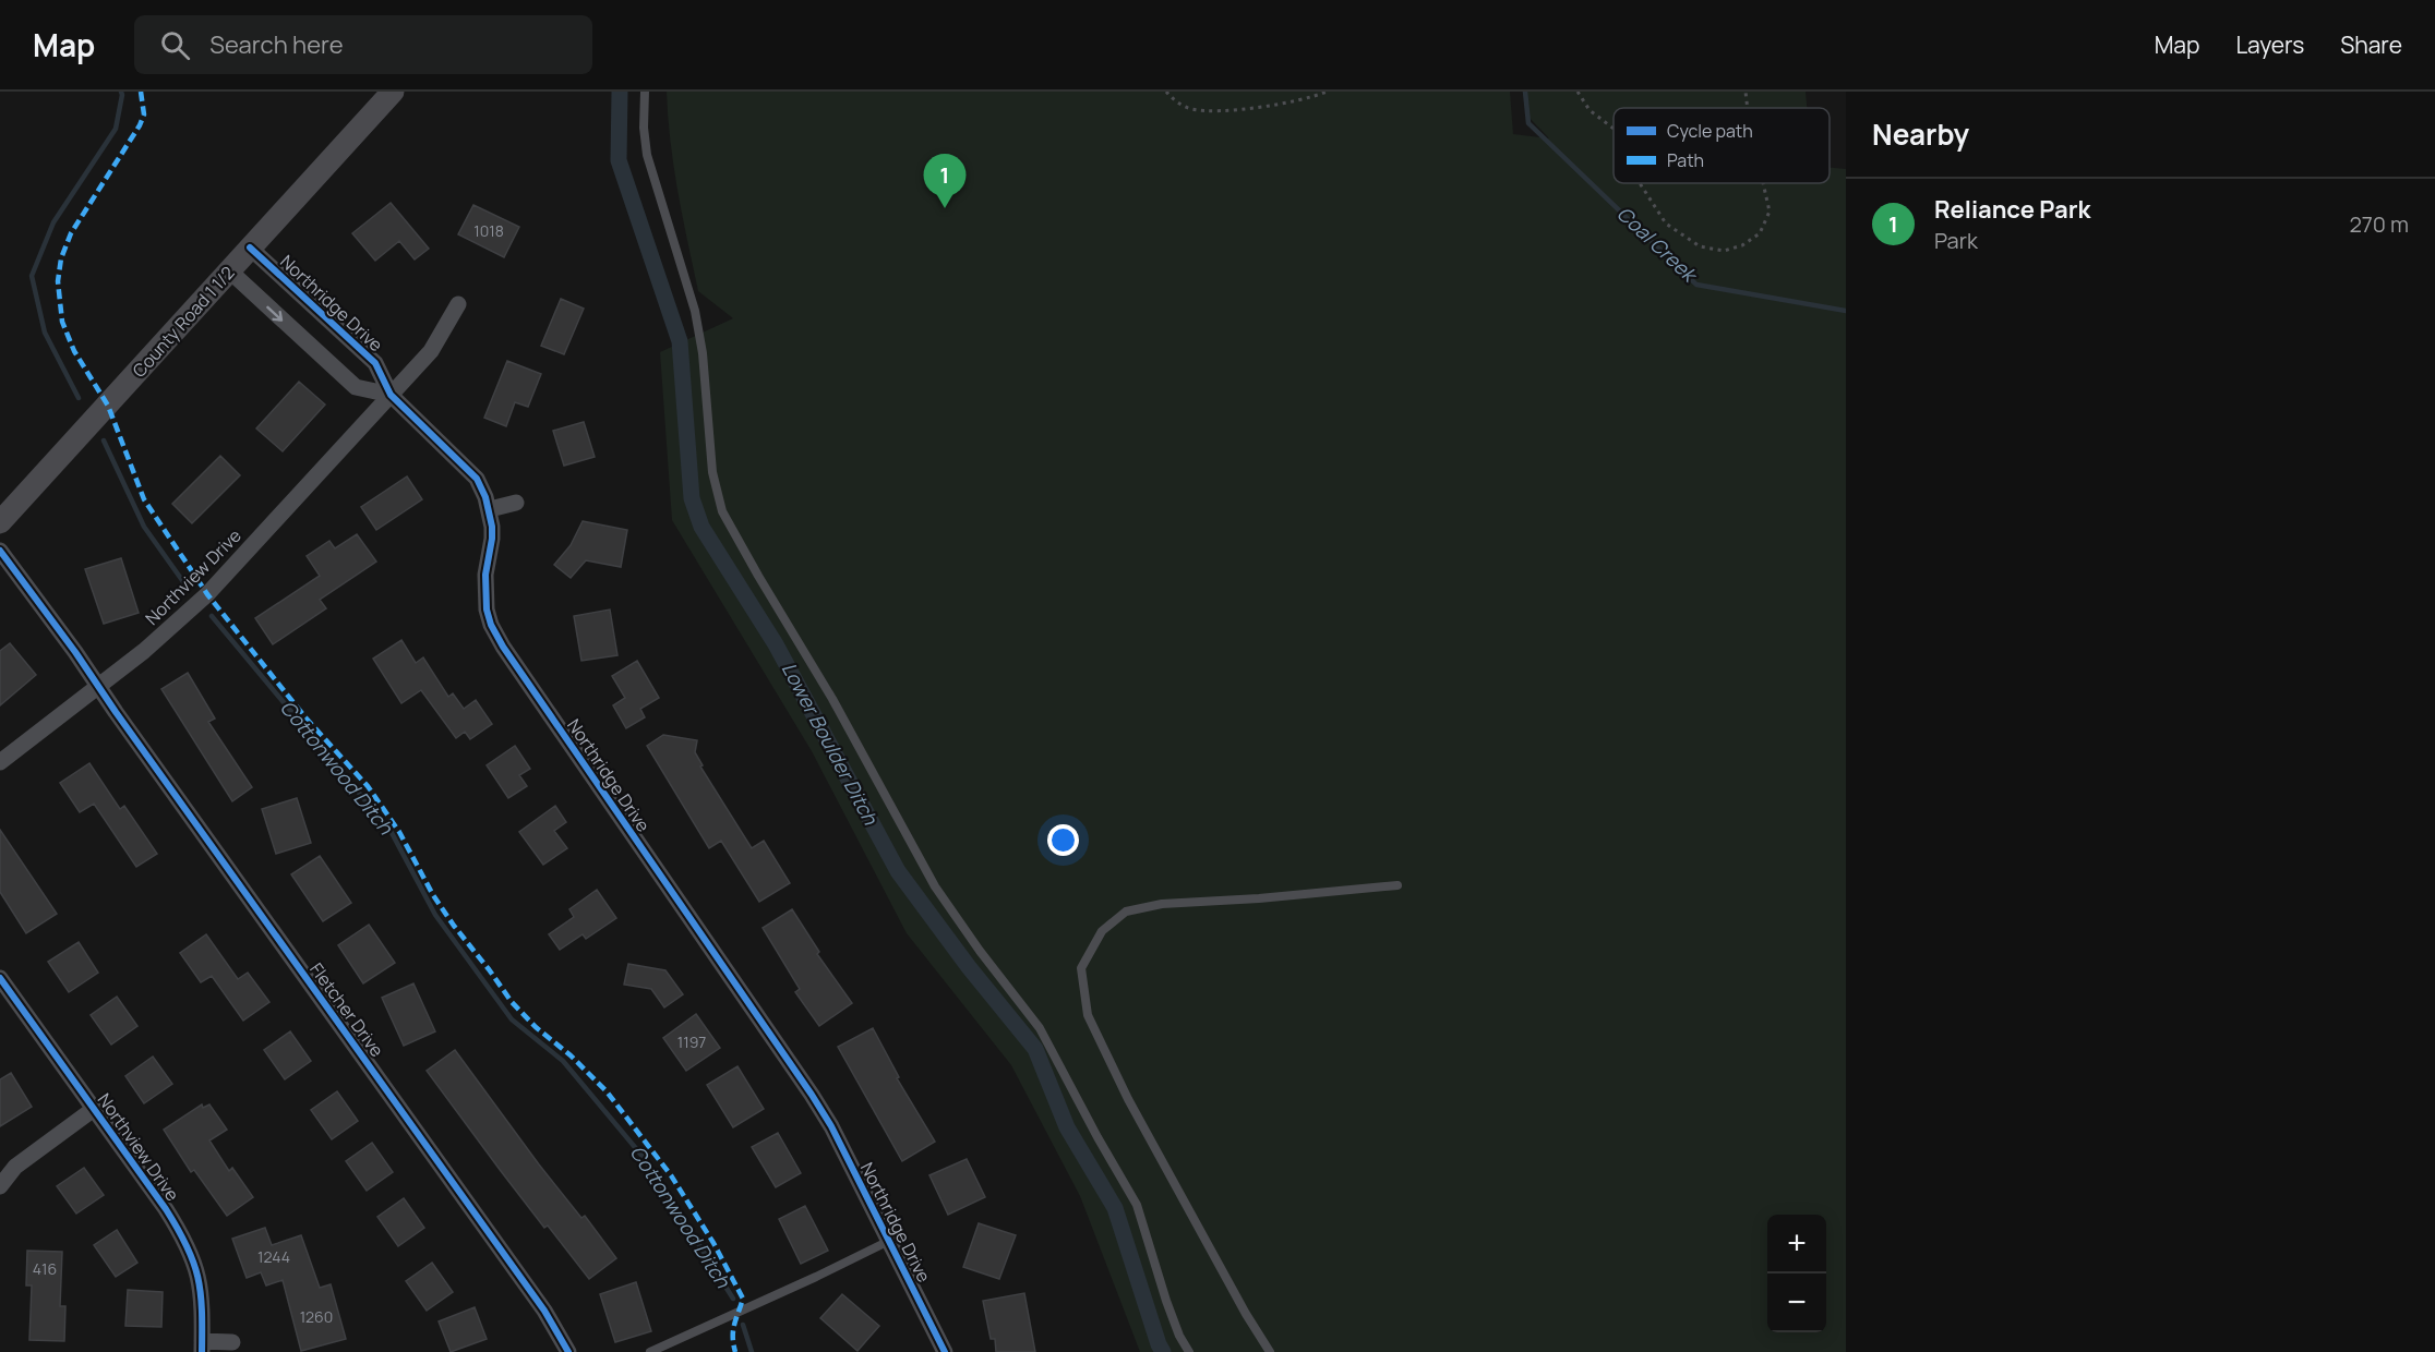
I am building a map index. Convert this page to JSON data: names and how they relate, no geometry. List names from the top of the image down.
{
  "streets": {
    "street": [
      "Northridge Drive",
      "County Road 1 1/2",
      "Northview Drive",
      "Fletcher Drive"
    ]
  },
  "crossings": [
    ["Northridge Drive", "County Road 1 1/2"],
    ["Northridge Drive", "Northview Drive"],
    ["Northview Drive", "Fletcher Drive"]
  ],
  "water": ["Coal Creek", "Lower Boulder Ditch", "Cottonwood Ditch"],
  "house_numbers": [
    "1018",
    "1197",
    "1244",
    "416",
    "1260"
  ],
  "legend": ["Cycle path", "Path"],
  "page": {
    "header": "Map",
    "search": "Search here",
    "nav": ["Map", "Layers", "Share"],
    "heading": "Nearby",
    "pins": "1",
    "list": [
      {
        "mark": "1",
        "name": "Reliance Park",
        "note": "Park",
        "value": "270 m"
      }
    ],
    "map_buttons": ["+", "−"]
  }
}
